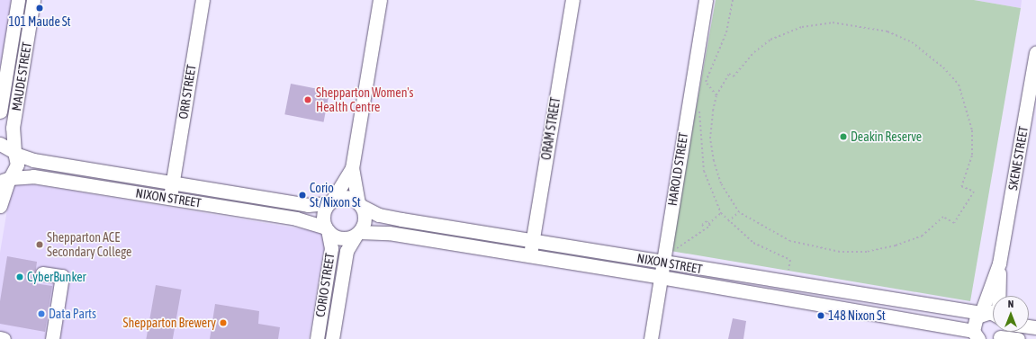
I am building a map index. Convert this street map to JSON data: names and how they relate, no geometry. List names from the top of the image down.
{
  "streets": {
    "street": [
      "MAUDE STREET",
      "ORR STREET",
      "ORAM STREET",
      "SKENE STREET",
      "HAROLD STREET",
      "NIXON STREET",
      "CORIO STREET"
    ]
  },
  "crossings": [
    ["MAUDE STREET", "NIXON STREET"],
    ["ORR STREET", "NIXON STREET"],
    ["ORAM STREET", "NIXON STREET"],
    ["SKENE STREET", "NIXON STREET"],
    ["HAROLD STREET", "NIXON STREET"],
    ["NIXON STREET", "CORIO STREET"]
  ],
  "places": [
    "101 Maude St",
    "Shepparton Women's Health Centre",
    "Deakin Reserve",
    "Corio St/Nixon St",
    "Shepparton ACE Secondary College",
    "CyberBunker",
    "Data Parts",
    "148 Nixon St",
    "Shepparton Brewery"
  ],
  "north": "top"
}
